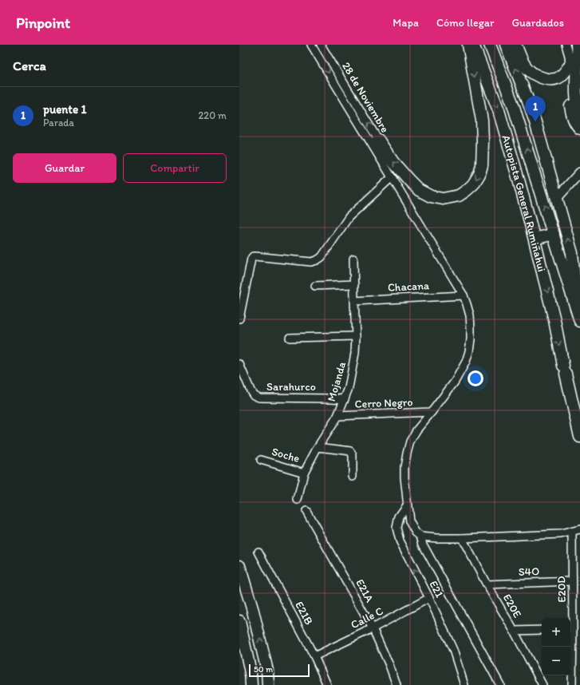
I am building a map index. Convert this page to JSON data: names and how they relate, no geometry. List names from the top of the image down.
{
  "streets": {
    "main road": ["Autopista General Rumiñahui"],
    "street": [
      "28 de Noviembre",
      "Chacana",
      "Mojanda",
      "Sarahurco",
      "Cerro Negro",
      "Soche",
      "S4O",
      "E21",
      "E20D",
      "E21A",
      "E20E",
      "E21B",
      "Calle C"
    ]
  },
  "crossings": [
    ["Chacana", "Mojanda"],
    ["Mojanda", "Sarahurco"],
    ["Mojanda", "Cerro Negro"],
    ["Mojanda", "Soche"],
    ["S4O", "E20D"],
    ["S4O", "E20E"],
    ["E21", "Calle C"],
    ["E21A", "Calle C"],
    ["E21B", "Calle C"]
  ],
  "scale_bar": "50 m",
  "page": {
    "header": "Pinpoint",
    "nav": ["Mapa", "Cómo llegar", "Guardados"],
    "heading": "Cerca",
    "list": [
      {
        "mark": "1",
        "name": "puente 1",
        "note": "Parada",
        "value": "220 m"
      }
    ],
    "pins": "1",
    "buttons": ["Guardar", "Compartir"],
    "map_buttons": ["+", "−"],
    "scale": "50 m"
  }
}
